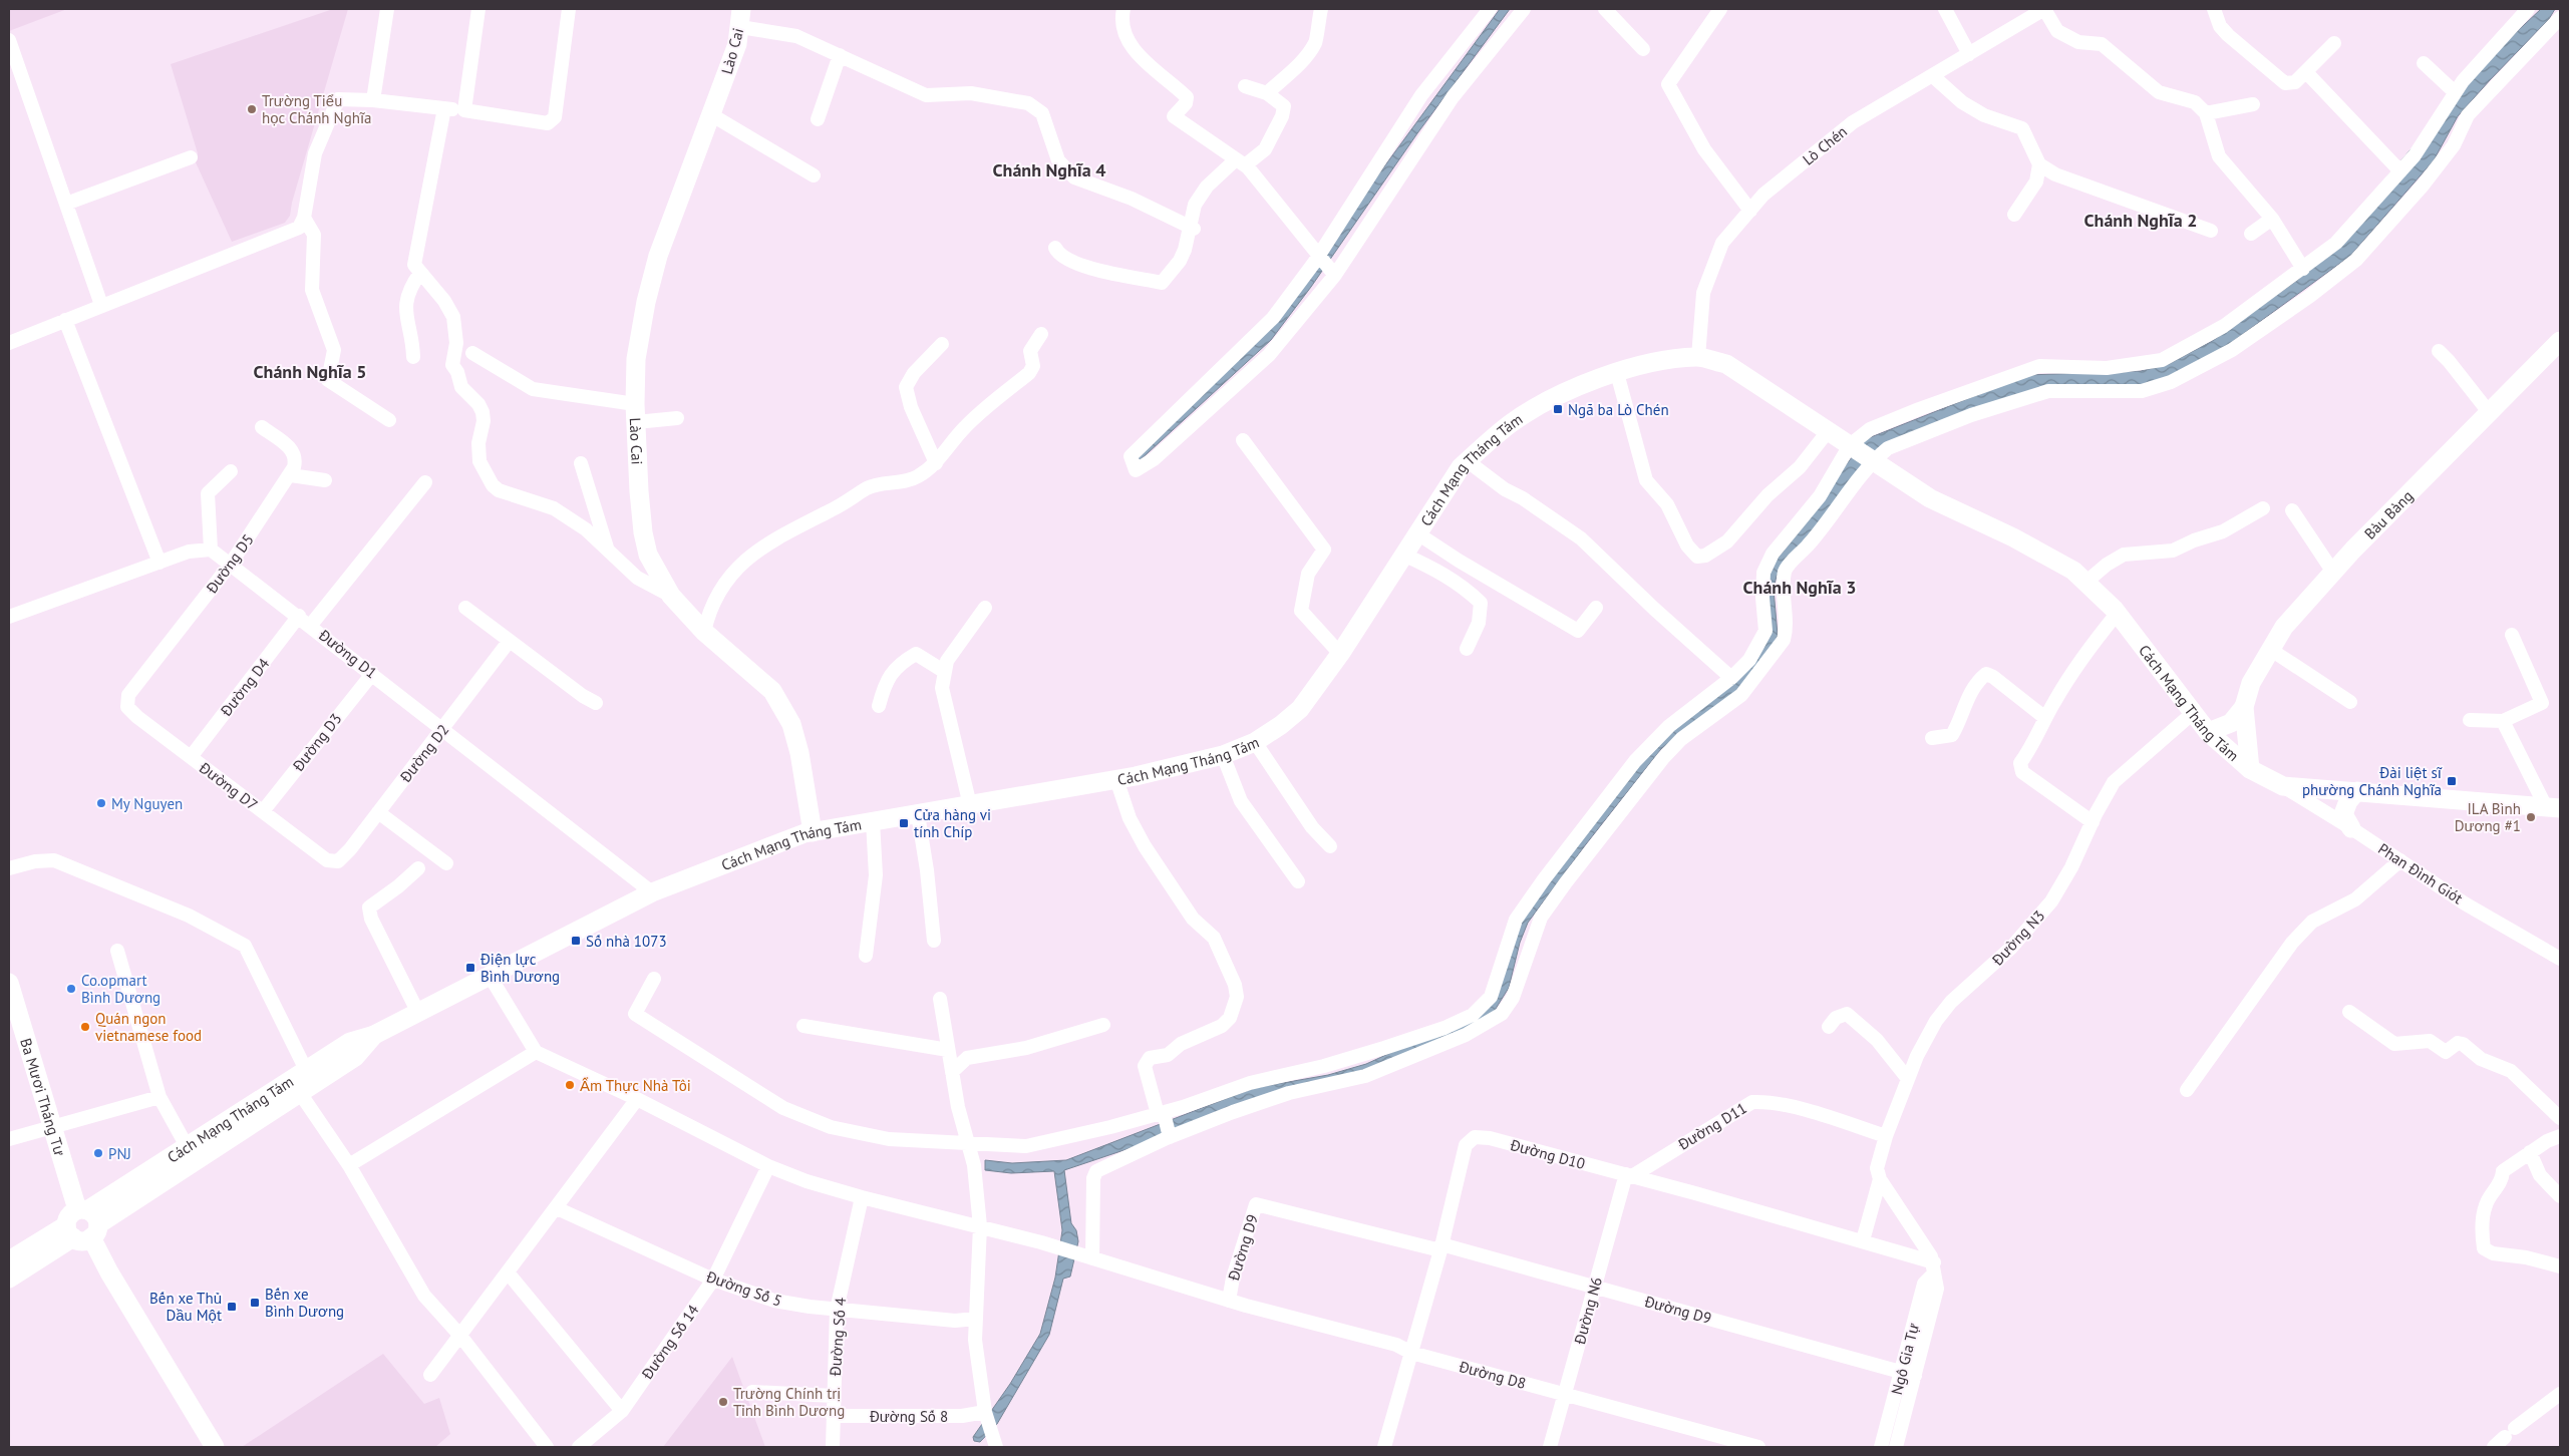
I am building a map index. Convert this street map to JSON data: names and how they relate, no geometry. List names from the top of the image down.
{
  "streets": {
    "main road": [
      "Lào Cai",
      "Cách Mạng Tháng Tám",
      "Bàu Bàng",
      "Ba Mươi Tháng Tư"
    ],
    "street": [
      "Lò Chén",
      "Đường D5",
      "Đường D1",
      "Đường D4",
      "Đường D3",
      "Đường D2",
      "Đường D7",
      "Phan Đình Giót",
      "Đường N3",
      "Đường D11",
      "Đường D10",
      "Đường D9",
      "Đường Số 5",
      "Đường N6",
      "Đường Số 4",
      "Đường Số 14",
      "Ngô Gia Tự",
      "Đường D8",
      "Đường Số 8"
    ]
  },
  "crossings": [
    ["Lào Cai", "Cách Mạng Tháng Tám"],
    ["Lò Chén", "Cách Mạng Tháng Tám"],
    ["Cách Mạng Tháng Tám", "Đường D1"],
    ["Cách Mạng Tháng Tám", "Phan Đình Giót"],
    ["Cách Mạng Tháng Tám", "Đường N3"],
    ["Cách Mạng Tháng Tám", "Ba Mươi Tháng Tư"],
    ["Đường D5", "Đường D1"],
    ["Đường D5", "Đường D7"],
    ["Đường D1", "Đường D4"],
    ["Đường D1", "Đường D3"],
    ["Đường D1", "Đường D2"],
    ["Đường D4", "Đường D7"],
    ["Đường D3", "Đường D7"],
    ["Đường D2", "Đường D7"],
    ["Đường N3", "Đường D11"],
    ["Đường N3", "Đường D10"],
    ["Đường D11", "Đường D10"],
    ["Đường D11", "Đường N6"],
    ["Đường D10", "Đường D9"],
    ["Đường D10", "Đường N6"],
    ["Đường D10", "Ngô Gia Tự"],
    ["Đường D10", "Đường D8"],
    ["Đường D9", "Đường N6"],
    ["Đường D9", "Ngô Gia Tự"],
    ["Đường D9", "Đường D8"],
    ["Đường Số 5", "Đường Số 4"],
    ["Đường Số 5", "Đường Số 14"],
    ["Đường N6", "Đường D8"],
    ["Đường Số 4", "Đường D8"],
    ["Đường Số 4", "Đường Số 8"],
    ["Đường Số 14", "Đường D8"]
  ],
  "districts": [
    "Chánh Nghĩa 4",
    "Chánh Nghĩa 2",
    "Chánh Nghĩa 5",
    "Chánh Nghĩa 3"
  ],
  "places": {
    "other": [
      "Trường Tiểu học Chánh Nghĩa",
      "My Nguyen",
      "ILA Bình Dương #1",
      "Co.opmart Bình Dương",
      "Quán ngon vietnamese food",
      "Ẩm Thực Nhà Tôi",
      "PNJ",
      "Trường Chính trị Tỉnh Bình Dương"
    ],
    "transit": [
      "Ngã ba Lò Chén",
      "Đài liệt sĩ phường Chánh Nghĩa",
      "Cửa hàng vi tính Chíp",
      "Số nhà 1073",
      "Điện lực Bình Dương",
      "Bến xe Bình Dương",
      "Bến xe Thủ Dầu Một"
    ]
  }
}
